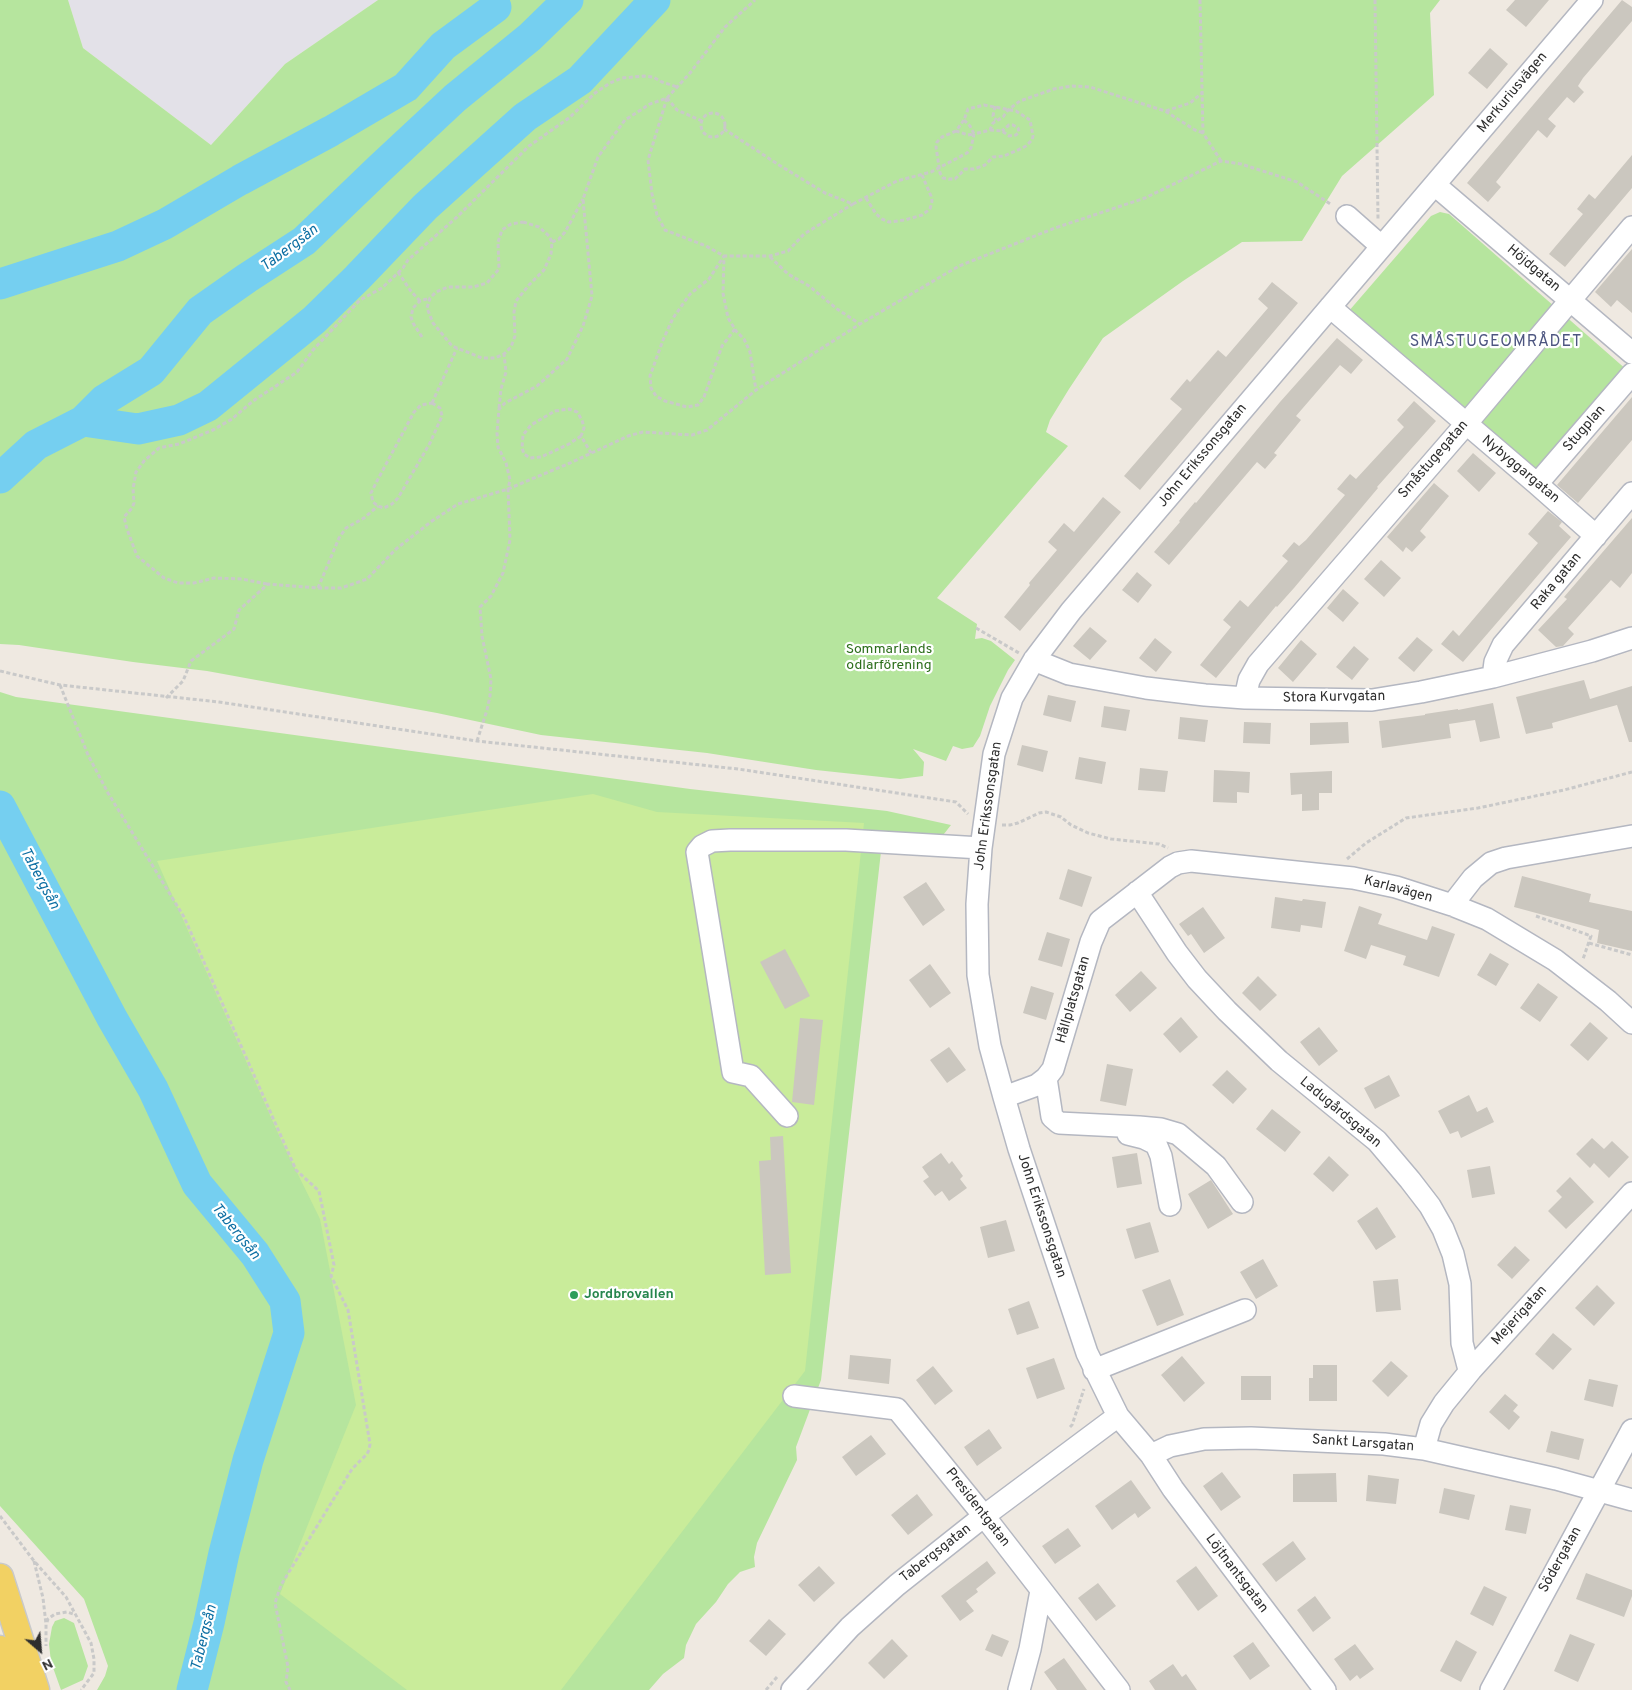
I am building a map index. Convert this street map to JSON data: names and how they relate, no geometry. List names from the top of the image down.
{
  "streets": {
    "street": [
      "Merkuriusvägen",
      "Höjdgatan",
      "Stugplan",
      "John Erikssonsgatan",
      "Småstugegatan",
      "Nybyggargatan",
      "Raka gatan",
      "Stora Kurvgatan",
      "Karlavägen",
      "Hållplatsgatan",
      "Ladugårdsgatan",
      "Mejerigatan",
      "Sankt Larsgatan",
      "Presidentgatan",
      "Tabergsgatan",
      "Södergatan",
      "Löjtnantsgatan"
    ]
  },
  "crossings": [
    ["Merkuriusvägen", "Höjdgatan"],
    ["Merkuriusvägen", "John Erikssonsgatan"],
    ["Höjdgatan", "John Erikssonsgatan"],
    ["Höjdgatan", "Småstugegatan"],
    ["Stugplan", "Nybyggargatan"],
    ["John Erikssonsgatan", "Nybyggargatan"],
    ["John Erikssonsgatan", "Stora Kurvgatan"],
    ["John Erikssonsgatan", "Sankt Larsgatan"],
    ["John Erikssonsgatan", "Tabergsgatan"],
    ["John Erikssonsgatan", "Löjtnantsgatan"],
    ["Småstugegatan", "Nybyggargatan"],
    ["Småstugegatan", "Stora Kurvgatan"],
    ["Nybyggargatan", "Raka gatan"],
    ["Raka gatan", "Stora Kurvgatan"],
    ["Hållplatsgatan", "Ladugårdsgatan"],
    ["Ladugårdsgatan", "Mejerigatan"],
    ["Mejerigatan", "Sankt Larsgatan"],
    ["Sankt Larsgatan", "Södergatan"],
    ["Sankt Larsgatan", "Löjtnantsgatan"],
    ["Presidentgatan", "Tabergsgatan"]
  ],
  "districts": ["SMÅSTUGEOMRÅDET"],
  "water": ["Tabergsån"],
  "parks": ["Sommarlands odlarförening"],
  "places": ["Jordbrovallen"],
  "north": "bottom right"
}
